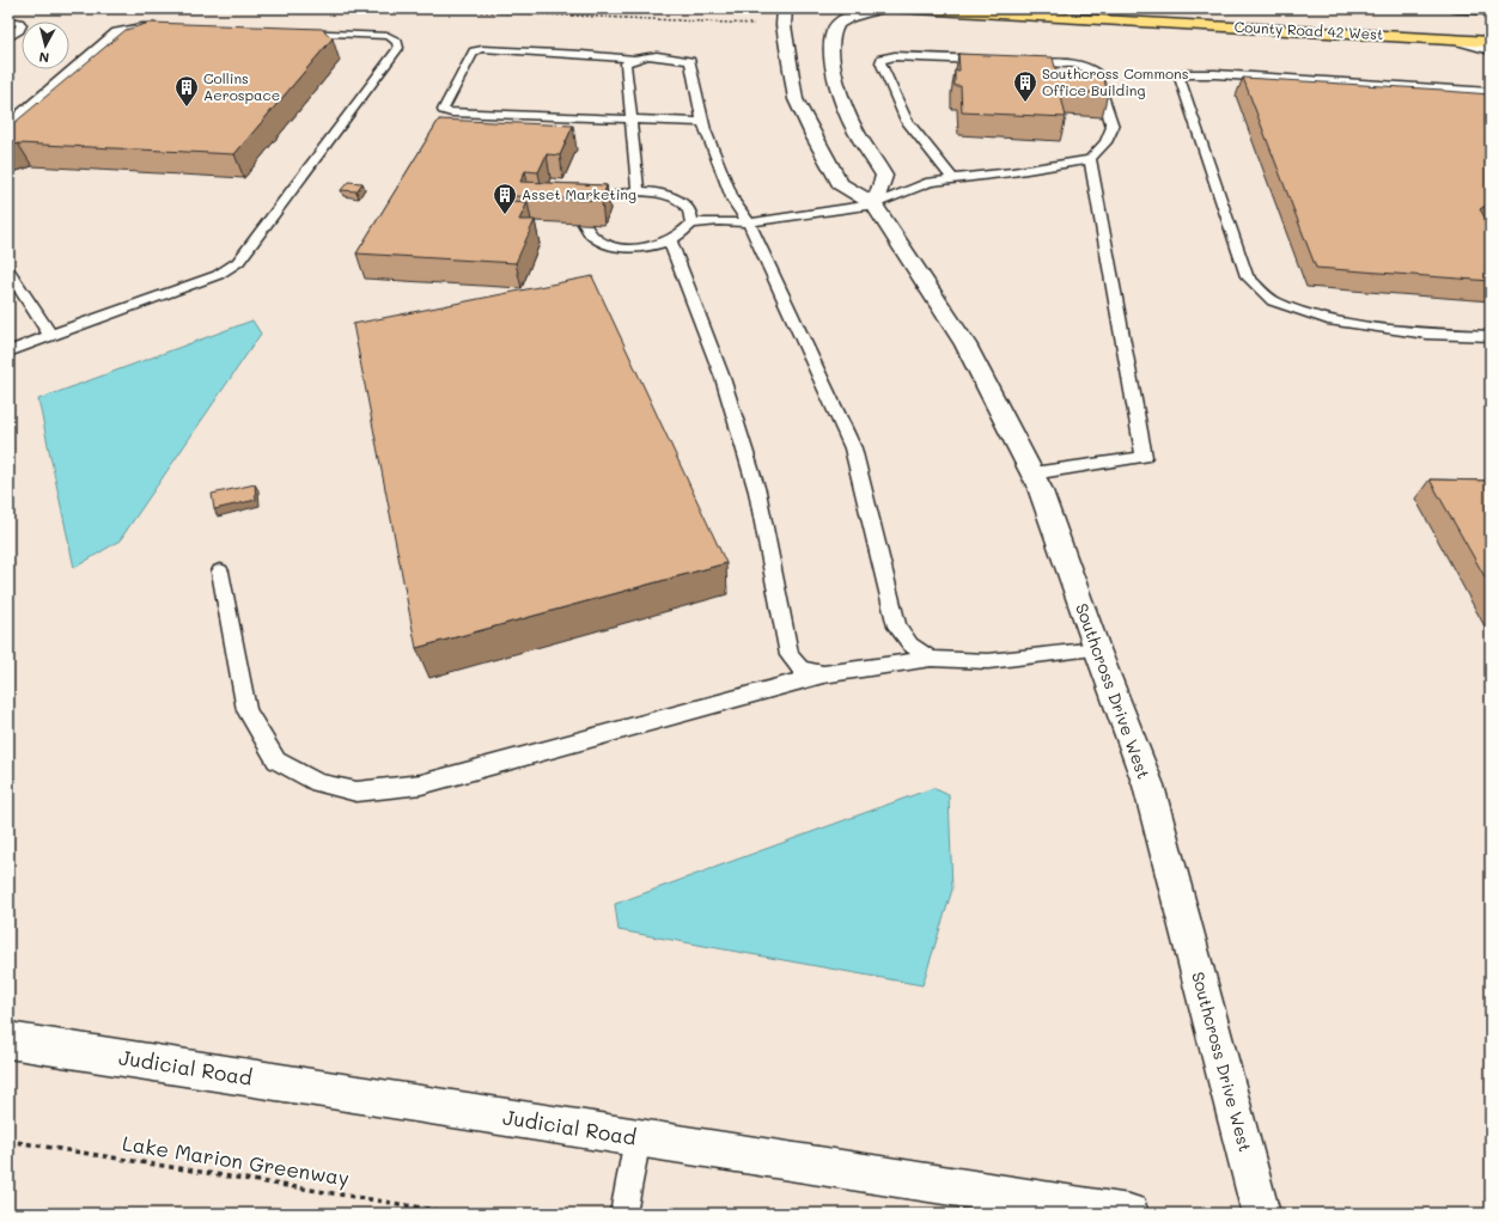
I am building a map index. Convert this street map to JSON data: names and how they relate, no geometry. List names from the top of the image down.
{
  "streets": {
    "highway": ["County Road 42 West"],
    "street": ["Southcross Drive West", "Judicial Road"],
    "path": ["Lake Marion Greenway"]
  },
  "places": {
    "building": ["Southcross Commons Office Building", "Collins Aerospace", "Asset Marketing"]
  },
  "north": "bottom"
}
